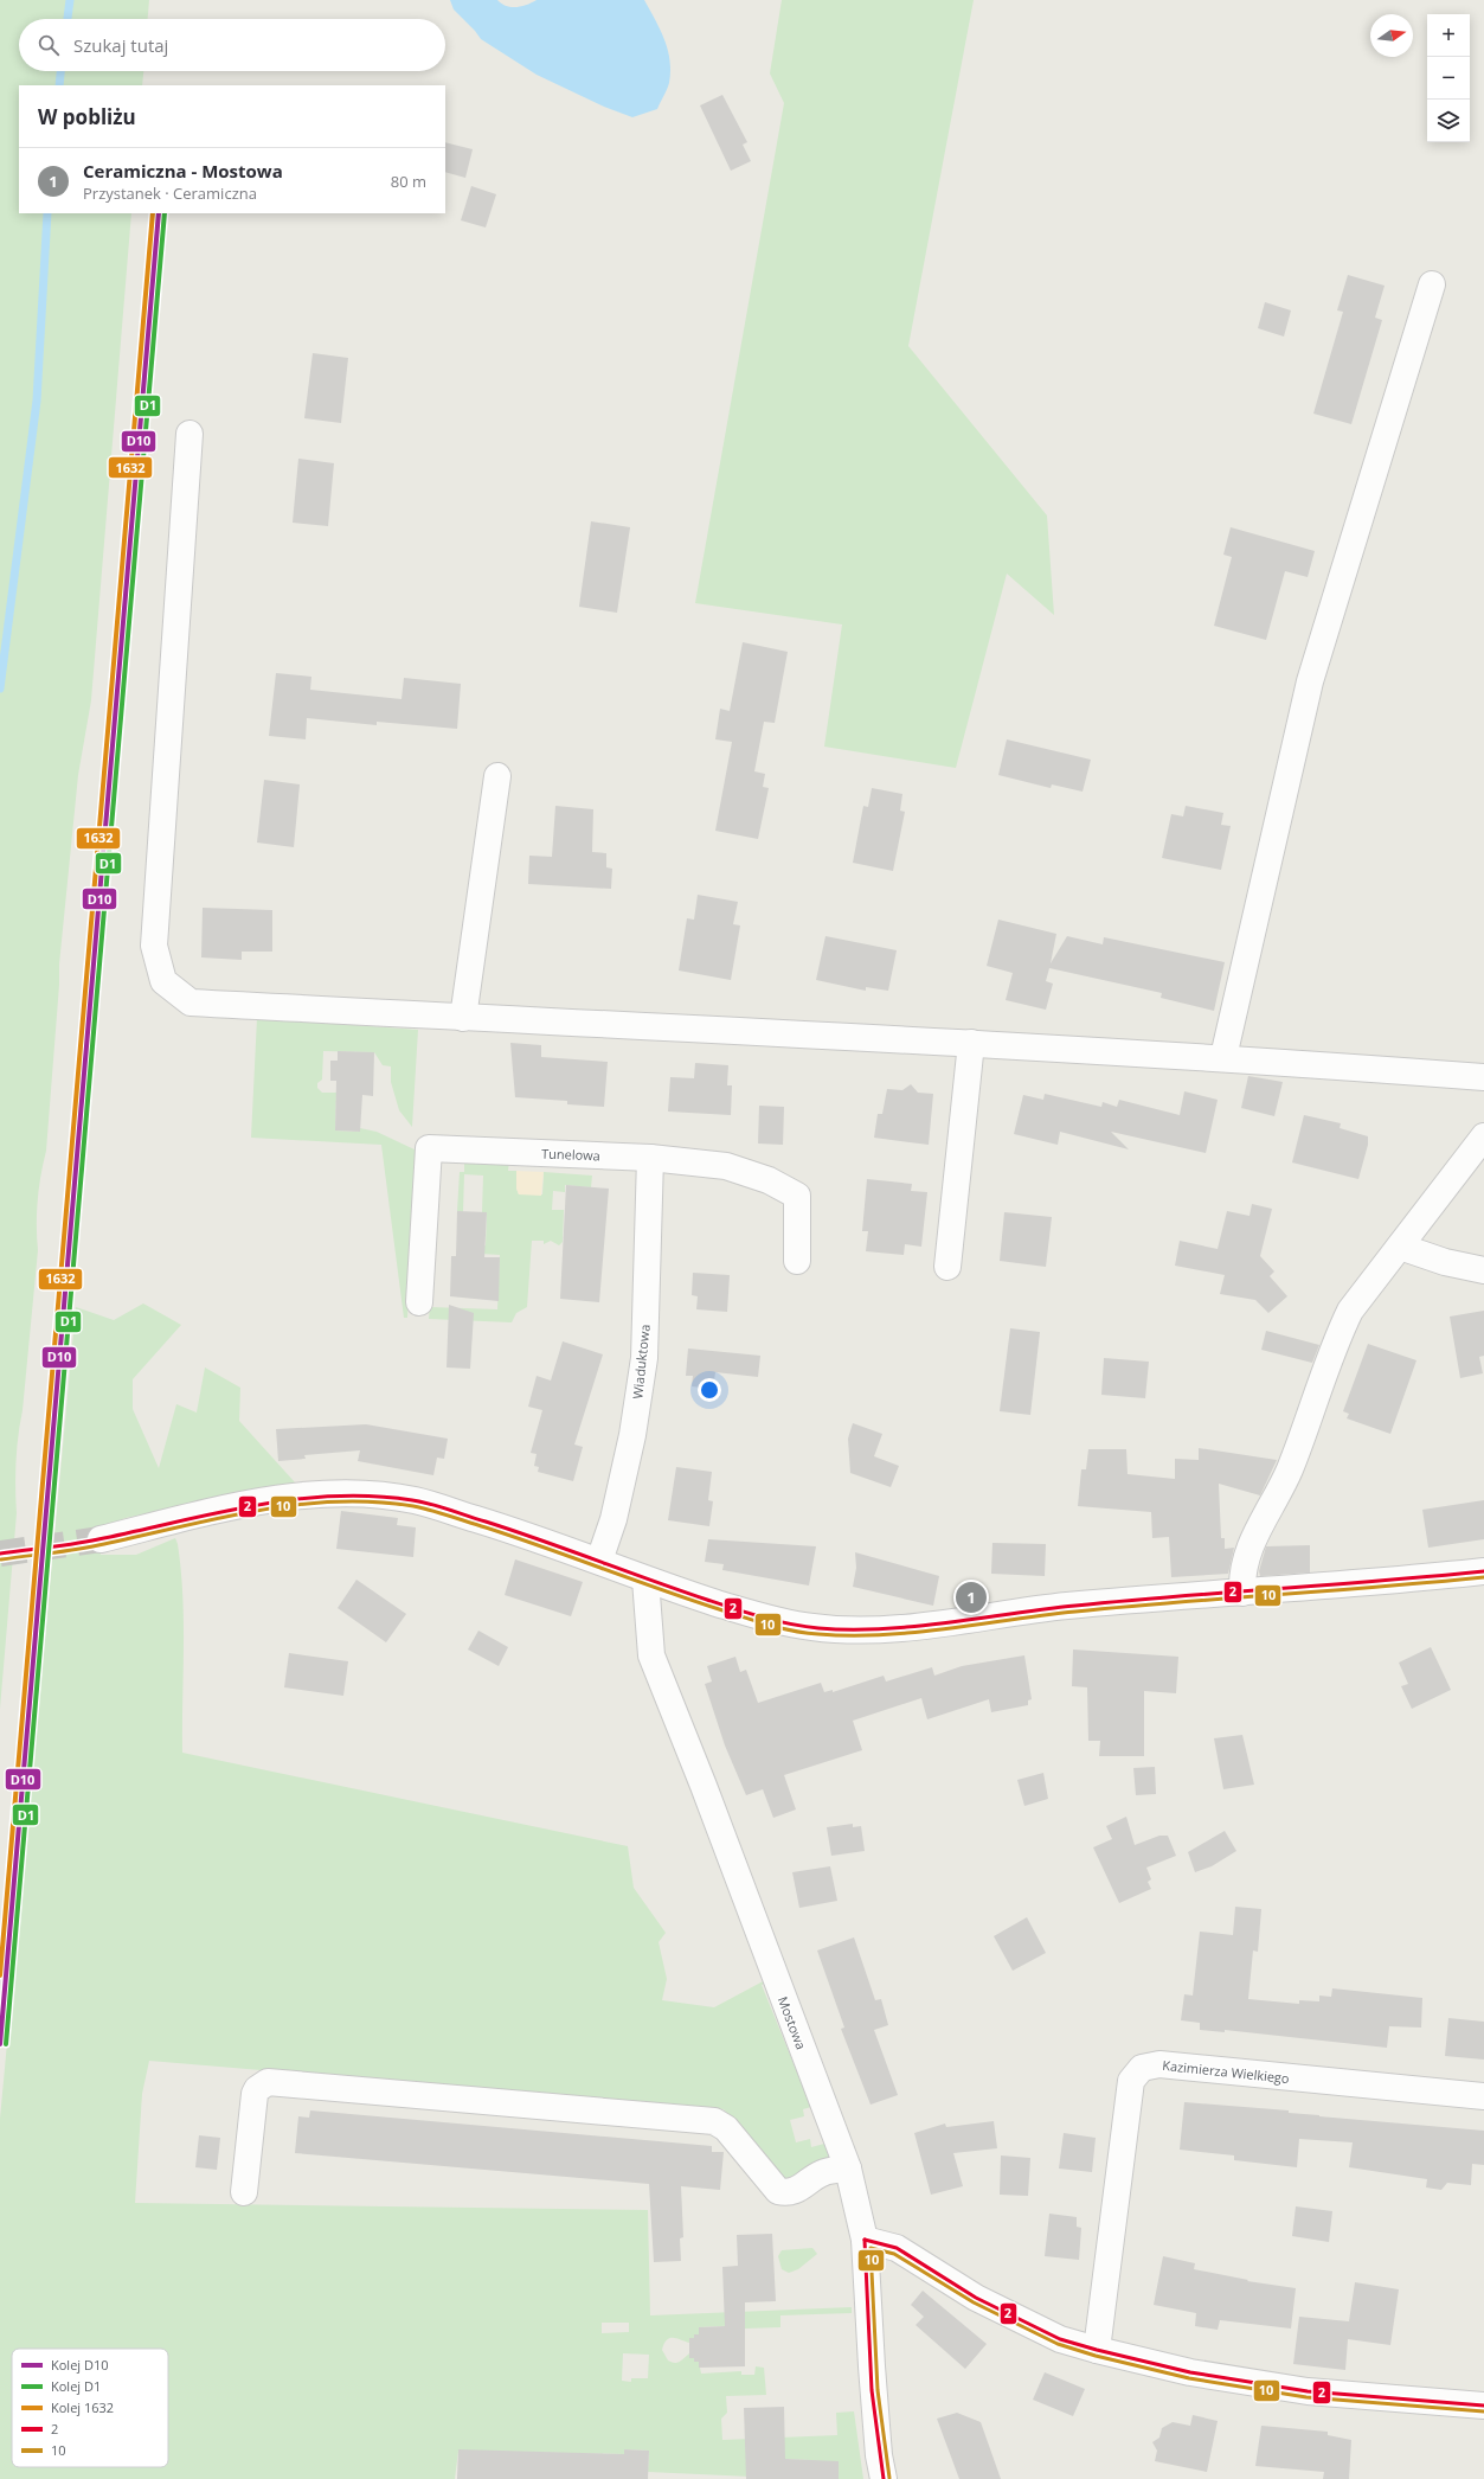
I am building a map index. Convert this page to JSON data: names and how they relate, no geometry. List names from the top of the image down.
{
  "streets": {
    "street": [
      "Tunelowa",
      "Wiaduktowa",
      "Mostowa",
      "Kazimierza Wielkiego"
    ]
  },
  "crossings": [
    ["Tunelowa", "Wiaduktowa"]
  ],
  "lines": [
    "rail line D10",
    "rail line D1",
    "rail line 1632",
    "transit line 2",
    "transit line 10"
  ],
  "legend": [
    "Kolej D10",
    "Kolej D1",
    "Kolej 1632",
    "2",
    "10"
  ],
  "north": "right",
  "page": {
    "map_buttons": ["+", "−"],
    "search": "Szukaj tutaj",
    "heading": "W pobliżu",
    "list": [
      {
        "mark": "1",
        "name": "Ceramiczna - Mostowa",
        "note": "Przystanek · Ceramiczna",
        "value": "80 m"
      }
    ],
    "pins": "1"
  }
}
